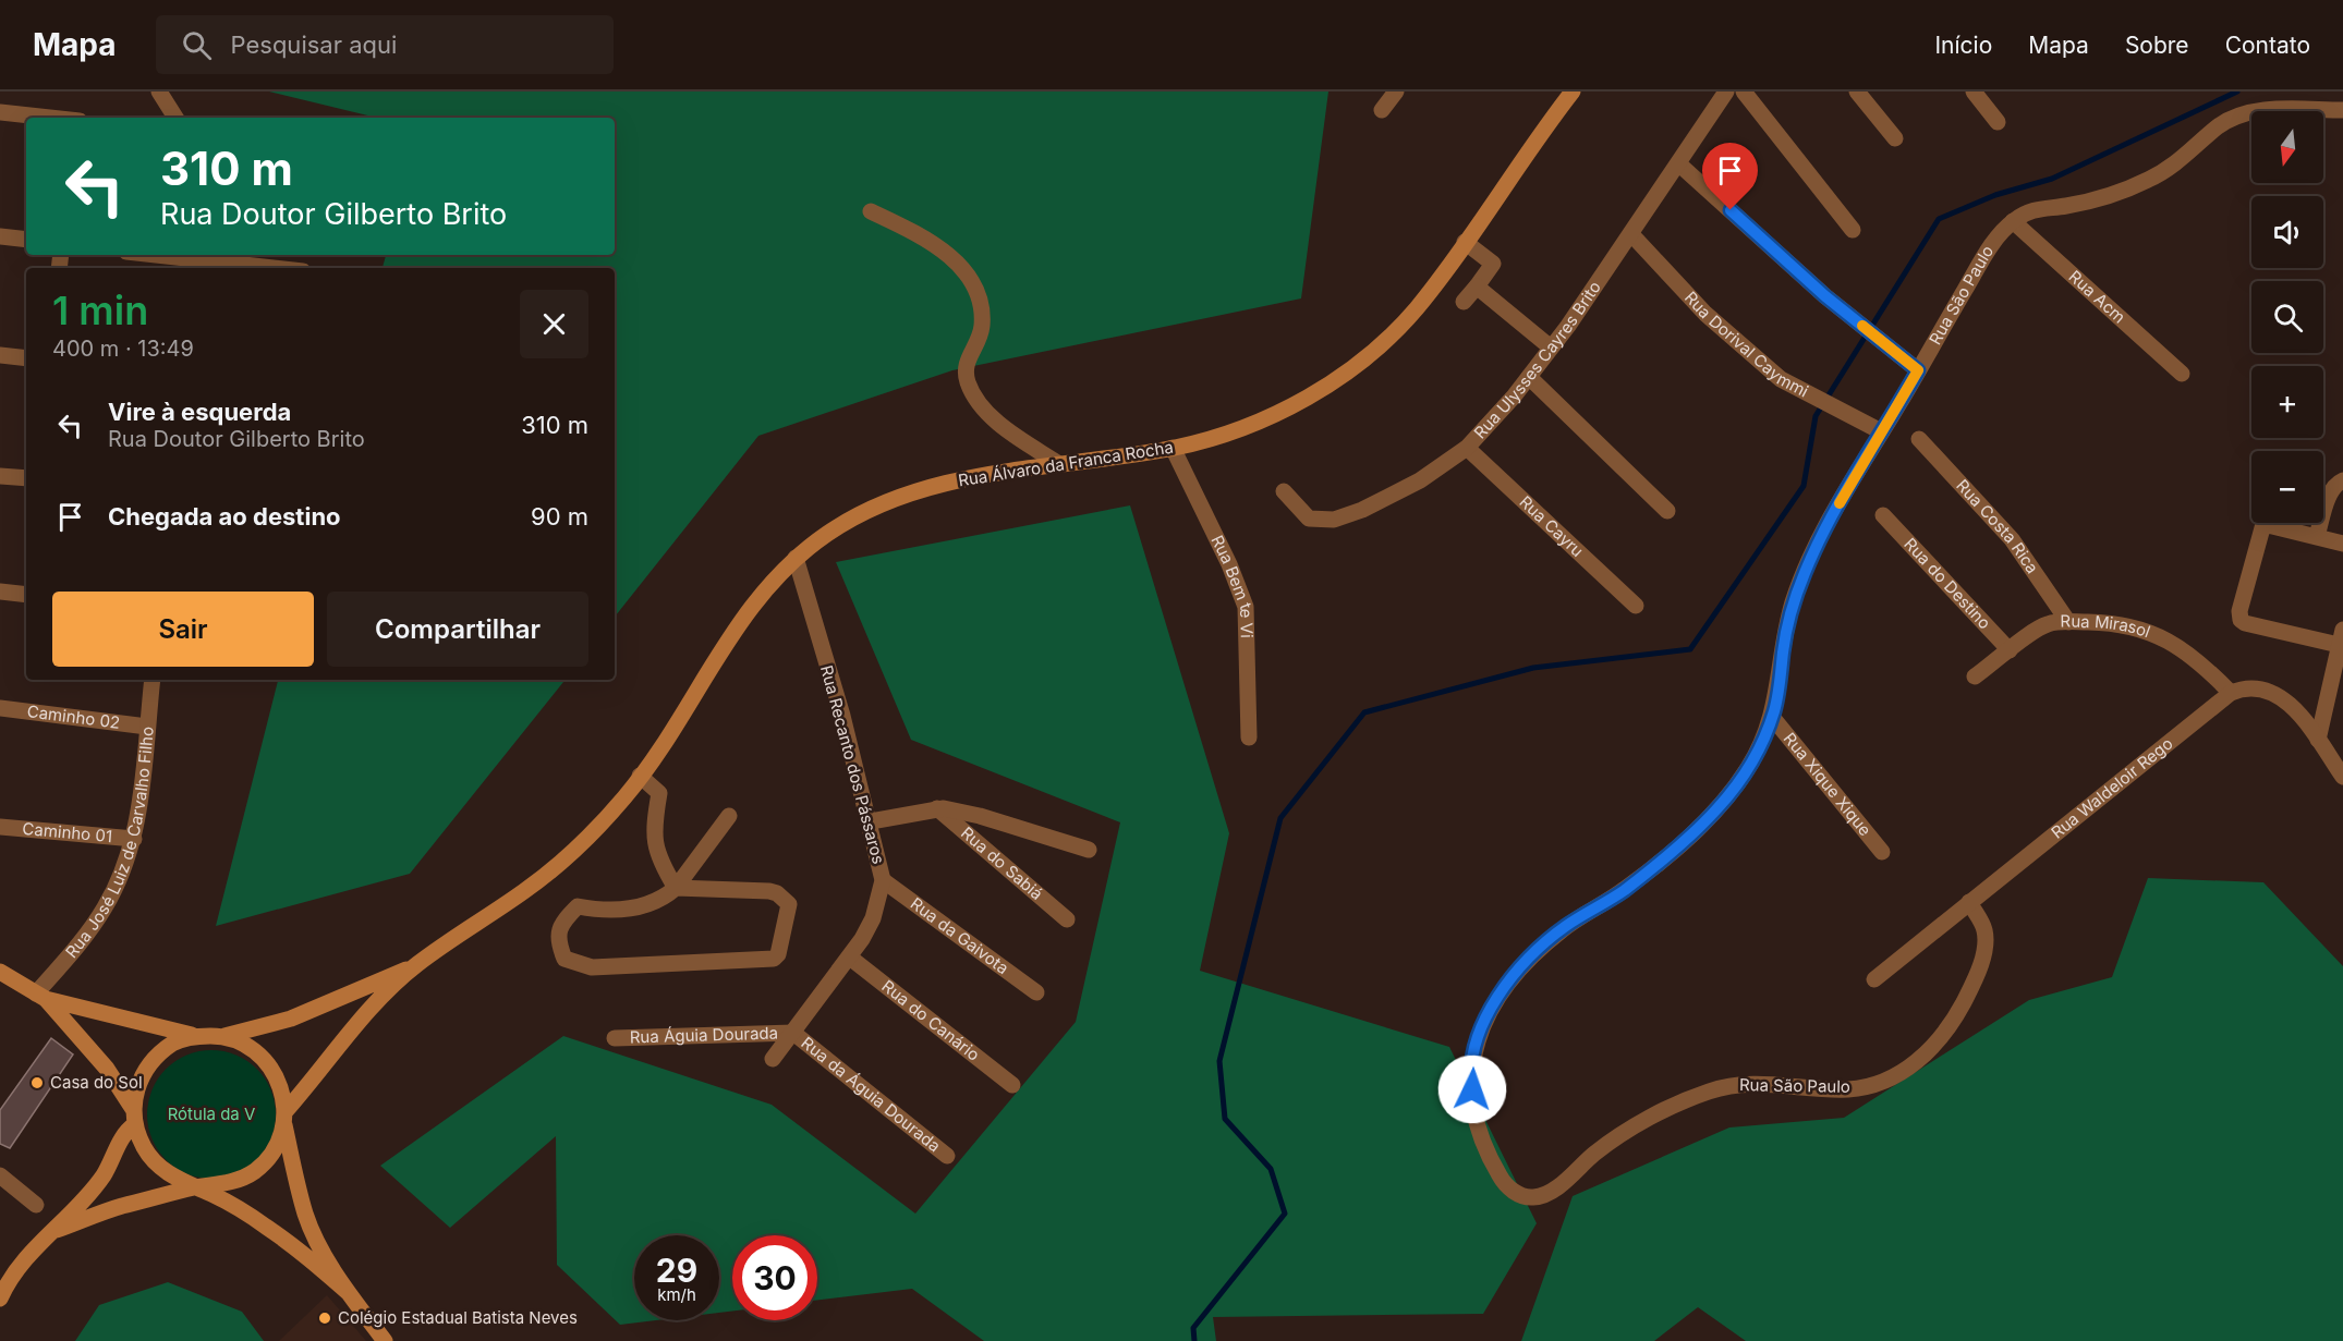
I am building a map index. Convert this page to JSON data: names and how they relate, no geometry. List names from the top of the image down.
{
  "streets": {
    "main road": ["Rua Álvaro da Franca Rocha"],
    "street": [
      "Rua São Paulo",
      "Rua Acm",
      "Rua Dorival Caymmi",
      "Rua Ulysses Cayres Brito",
      "Rua Cayru",
      "Rua Costa Rica",
      "Rua do Destino",
      "Rua Bem te Vi",
      "Rua Mirasol",
      "Caminho 02",
      "Rua Recanto dos Pássaros",
      "Rua Xique Xique",
      "Rua Waldeloir Rego",
      "Caminho 01",
      "Rua José Luiz de Carvalho Filho",
      "Rua do Sabiá",
      "Rua da Gaivota",
      "Rua do Canário",
      "Rua Águia Dourada",
      "Rua da Águia Dourada"
    ]
  },
  "crossings": [
    ["Rua São Paulo", "Rua Acm"],
    ["Rua São Paulo", "Rua Dorival Caymmi"],
    ["Rua São Paulo", "Rua Xique Xique"],
    ["Rua São Paulo", "Rua Waldeloir Rego"],
    ["Rua Dorival Caymmi", "Rua Ulysses Cayres Brito"],
    ["Rua Ulysses Cayres Brito", "Rua Cayru"],
    ["Rua Álvaro da Franca Rocha", "Rua Bem te Vi"],
    ["Rua Álvaro da Franca Rocha", "Rua Recanto dos Pássaros"],
    ["Rua Costa Rica", "Rua Mirasol"],
    ["Rua do Destino", "Rua Mirasol"],
    ["Rua Mirasol", "Rua Waldeloir Rego"],
    ["Caminho 02", "Rua José Luiz de Carvalho Filho"],
    ["Rua Recanto dos Pássaros", "Rua da Gaivota"],
    ["Rua Recanto dos Pássaros", "Rua do Canário"],
    ["Rua Recanto dos Pássaros", "Rua Águia Dourada"],
    ["Rua Recanto dos Pássaros", "Rua da Águia Dourada"],
    ["Caminho 01", "Rua José Luiz de Carvalho Filho"],
    ["Rua Águia Dourada", "Rua da Águia Dourada"]
  ],
  "parks": ["Rótula da V"],
  "places": ["Casa do Sol", "Colégio Estadual Batista Neves"],
  "north": "bottom",
  "page": {
    "header": "Mapa",
    "search": "Pesquisar aqui",
    "nav": [
      "Início",
      "Mapa",
      "Sobre",
      "Contato"
    ],
    "map_buttons": ["+", "−"],
    "turn": ["310 m", "Rua Doutor Gilberto Brito"],
    "heading": ["1 min", "400 m · 13:49"],
    "list": [
      {
        "name": "Vire à esquerda",
        "note": "Rua Doutor Gilberto Brito",
        "value": "310 m"
      },
      {
        "name": "Chegada ao destino",
        "value": "90 m"
      }
    ],
    "buttons": ["Sair", "Compartilhar"],
    "speed": "29 km/h",
    "limit": "30"
  }
}
